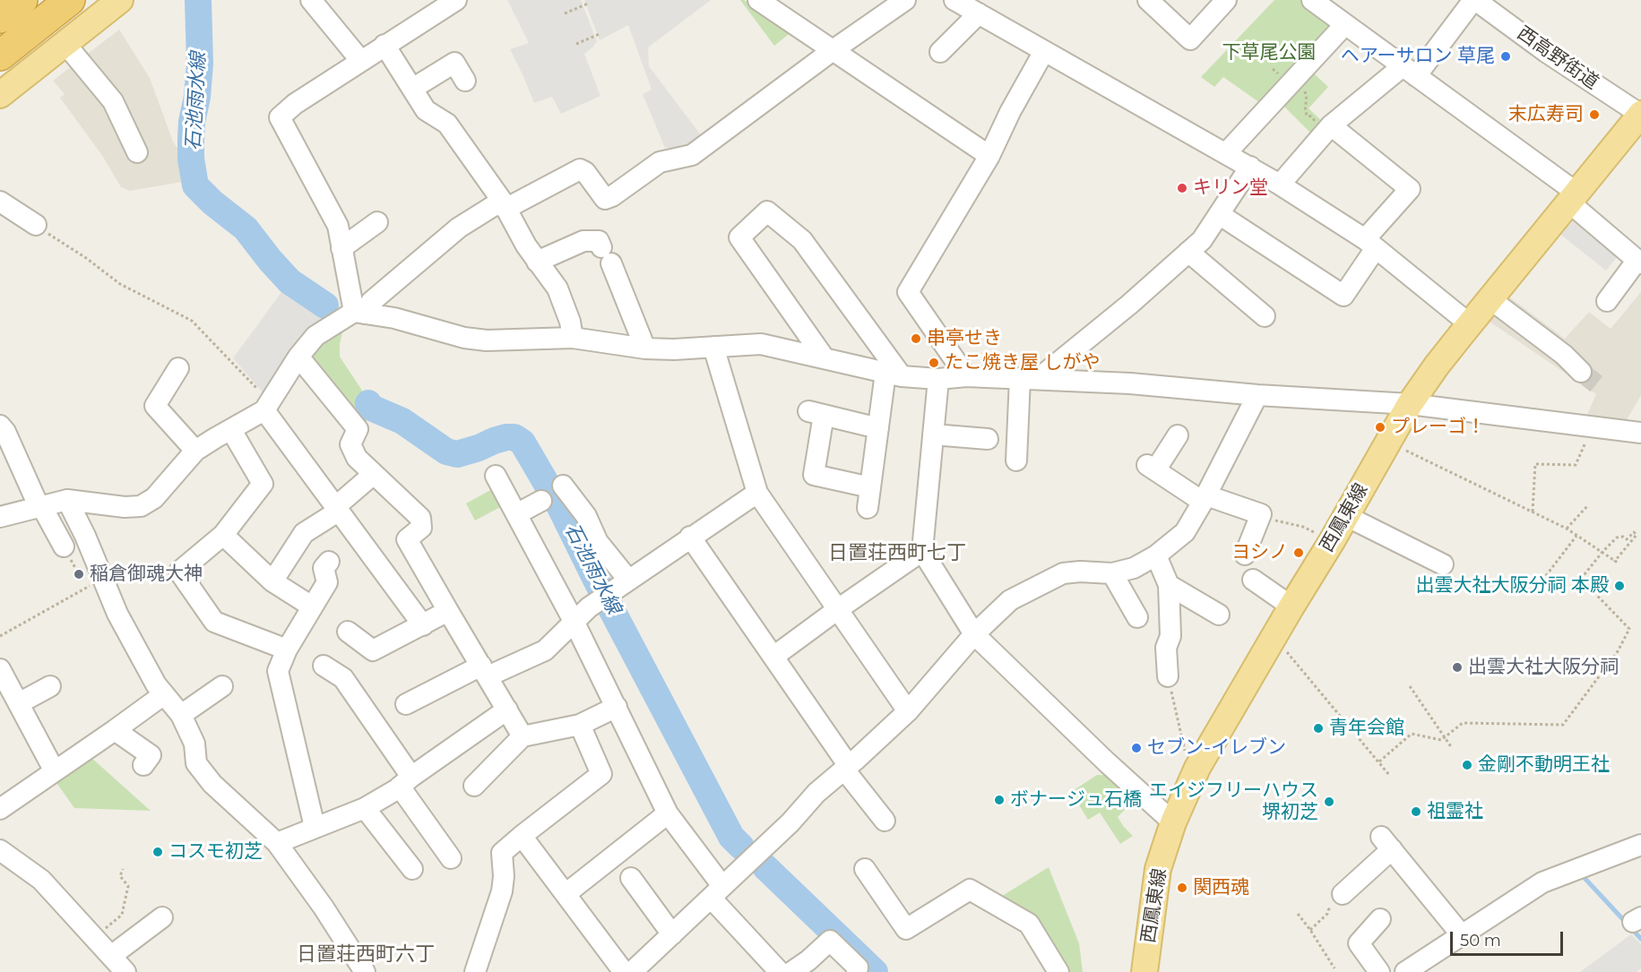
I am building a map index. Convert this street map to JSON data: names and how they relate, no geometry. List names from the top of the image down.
{
  "streets": {
    "main road": ["西鳳東線"],
    "street": ["西高野街道"]
  },
  "crossings": [
    ["西高野街道", "西鳳東線"]
  ],
  "districts": ["日置荘西町七丁", "日置荘西町六丁"],
  "water": ["石池雨水線"],
  "parks": ["下草尾公園"],
  "places": [
    "ヘアーサロン 草尾",
    "末広寿司",
    "キリン堂",
    "串亭せき",
    "たこ焼き屋 しがや",
    "プレーゴ！",
    "ヨシノ",
    "稲倉御魂大神",
    "出雲大社大阪分祠 本殿",
    "出雲大社大阪分祠",
    "青年会館",
    "セブン-イレブン",
    "金剛不動明王社",
    "ボナージュ石橋",
    "エイジフリーハウス 堺初芝",
    "祖霊社",
    "コスモ初芝",
    "関西魂"
  ],
  "scale_bar": "50 m"
}
